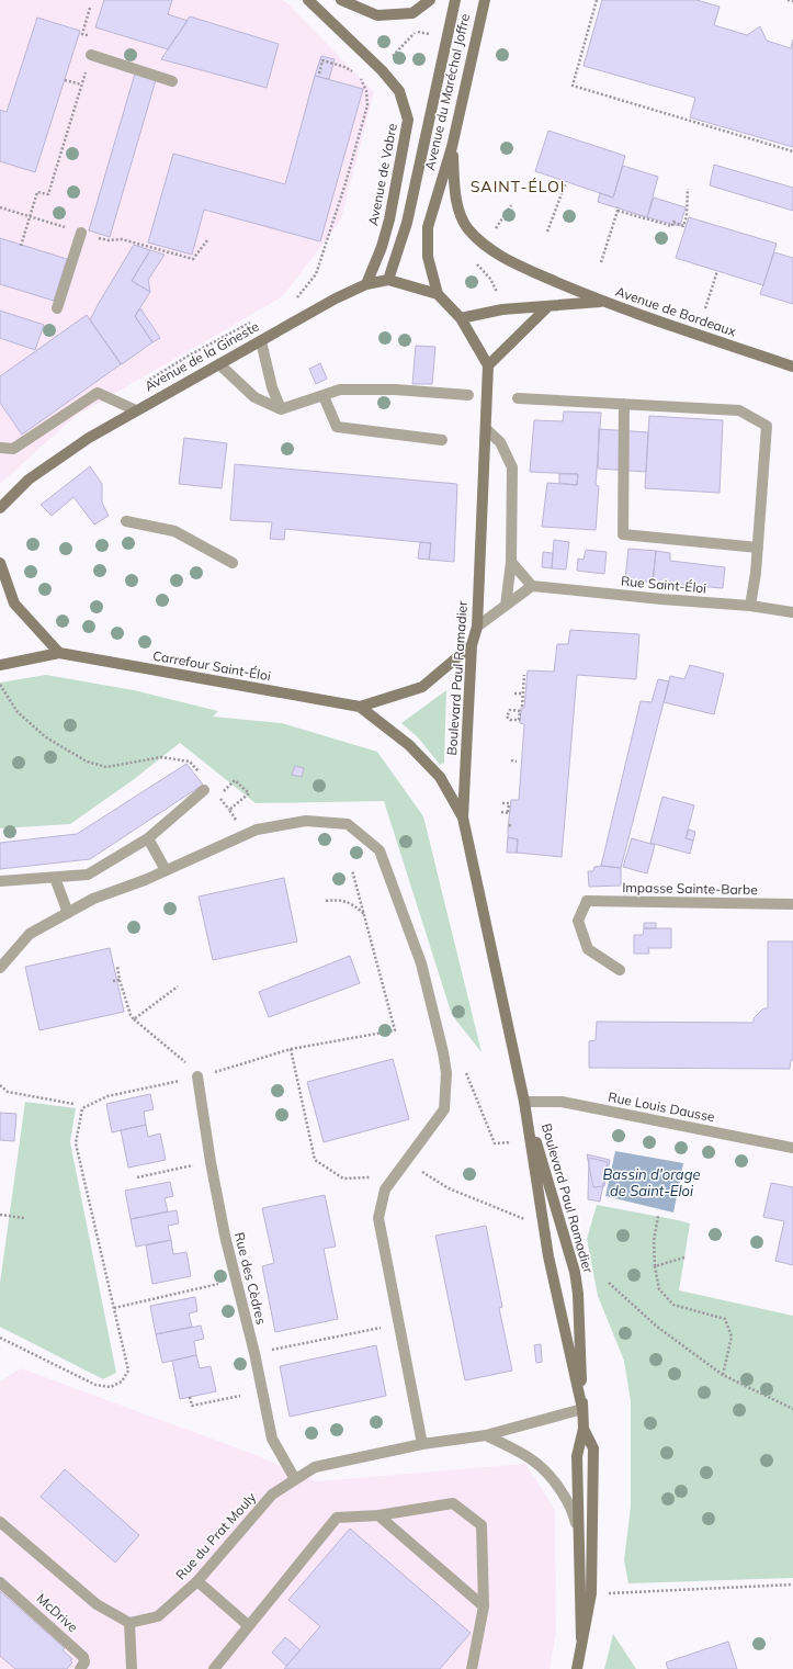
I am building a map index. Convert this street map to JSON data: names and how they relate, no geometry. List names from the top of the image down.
{
  "streets": {
    "main road": [
      "Avenue du Maréchal Joffre",
      "Avenue de Vabre",
      "Avenue de Bordeaux",
      "Avenue de la Gineste",
      "Carrefour Saint-Éloi",
      "Boulevard Paul Ramadier"
    ],
    "street": [
      "Rue Saint-Éloi",
      "Impasse Sainte-Barbe",
      "Rue Louis Dausse",
      "Rue des Cèdres",
      "Rue du Prat Mouly",
      "McDrive"
    ]
  },
  "crossings": [
    ["Avenue du Maréchal Joffre", "Avenue de la Gineste"],
    ["Avenue de Vabre", "Avenue de la Gineste"],
    ["Carrefour Saint-Éloi", "Boulevard Paul Ramadier"],
    ["Boulevard Paul Ramadier", "Rue Louis Dausse"],
    ["Boulevard Paul Ramadier", "Rue du Prat Mouly"],
    ["Rue des Cèdres", "Rue du Prat Mouly"]
  ],
  "districts": ["SAINT-ÉLOI"],
  "water": ["Bassin d'orage de Saint-Eloi"]
}
